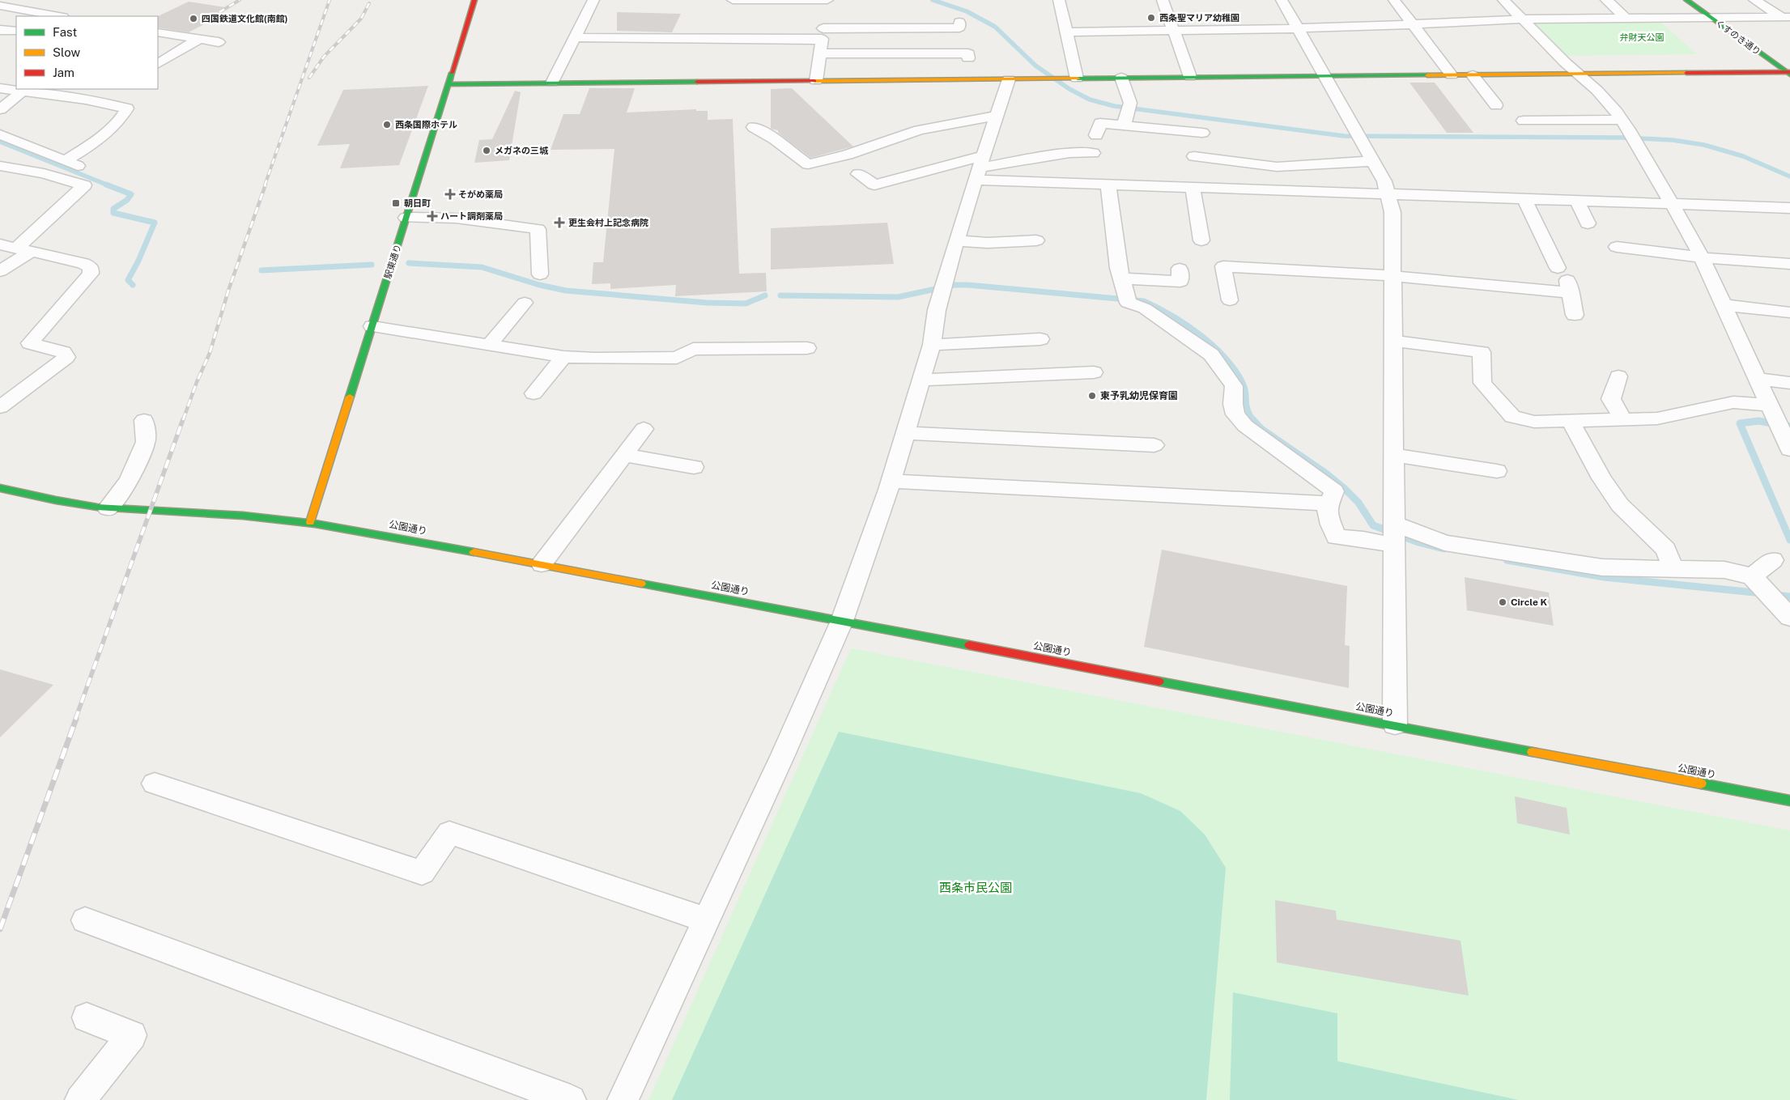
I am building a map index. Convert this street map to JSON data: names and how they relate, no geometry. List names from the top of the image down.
{
  "streets": {
    "street": ["くすのき通り", "駅東通り", "公園通り"]
  },
  "crossings": [
    ["駅東通り", "公園通り"]
  ],
  "parks": ["弁財天公園", "西条市民公園"],
  "places": {
    "other": [
      "西条聖マリア幼稚園",
      "四国鉄道文化館(南館)",
      "西条国際ホテル",
      "メガネの三城",
      "東予乳幼児保育園",
      "Circle K"
    ],
    "health": ["そがめ薬局", "ハート調剤薬局", "更生会村上記念病院"],
    "transit": ["朝日町"]
  },
  "legend": ["Fast", "Slow", "Jam"]
}
